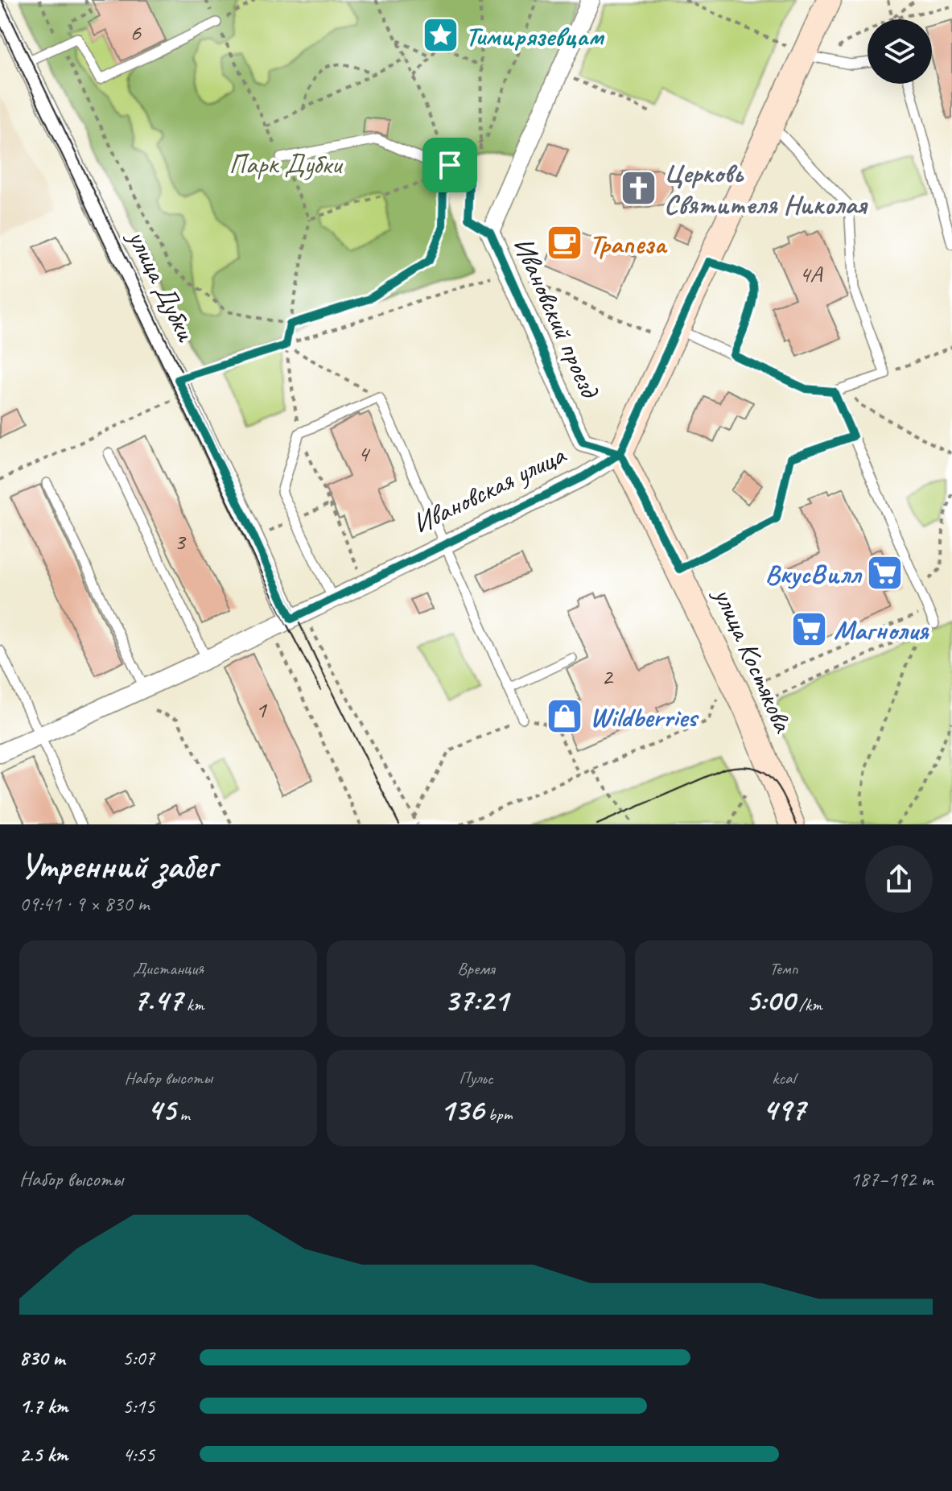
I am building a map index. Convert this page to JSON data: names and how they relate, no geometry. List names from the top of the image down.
{
  "streets": {
    "street": [
      "улица Дубки",
      "Ивановский проезд",
      "Ивановская улица",
      "улица Костякова"
    ]
  },
  "crossings": [
    ["улица Дубки", "Ивановская улица"],
    ["Ивановский проезд", "Ивановская улица"],
    ["Ивановский проезд", "улица Костякова"],
    ["Ивановская улица", "улица Костякова"]
  ],
  "parks": ["Парк Дубки"],
  "places": {
    "place": ["Тимирязевцам"],
    "church": ["Церковь Святителя Николая"],
    "cafe": ["Трапеза"],
    "supermarket": ["ВкусВилл", "Магнолия"],
    "shop": ["Wildberries"]
  },
  "house_numbers": [
    "6",
    "4А",
    "4",
    "3",
    "2",
    "1"
  ],
  "page": {
    "heading": ["Утренний забег", "09:41 · 9 × 830 m"],
    "stats": [
      ["Дистанция", "7.47 km"],
      ["Время", "37:21"],
      ["Темп", "5:00 /km"],
      ["Набор высоты", "45 m"],
      ["Пульс", "136 bpm"],
      ["kcal", "497"]
    ],
    "chart": ["Набор высоты", "187–192 m"],
    "list": [
      {
        "name": "830 m",
        "note": "5:07"
      },
      {
        "name": "1.7 km",
        "note": "5:15"
      },
      {
        "name": "2.5 km",
        "note": "4:55"
      }
    ]
  }
}
